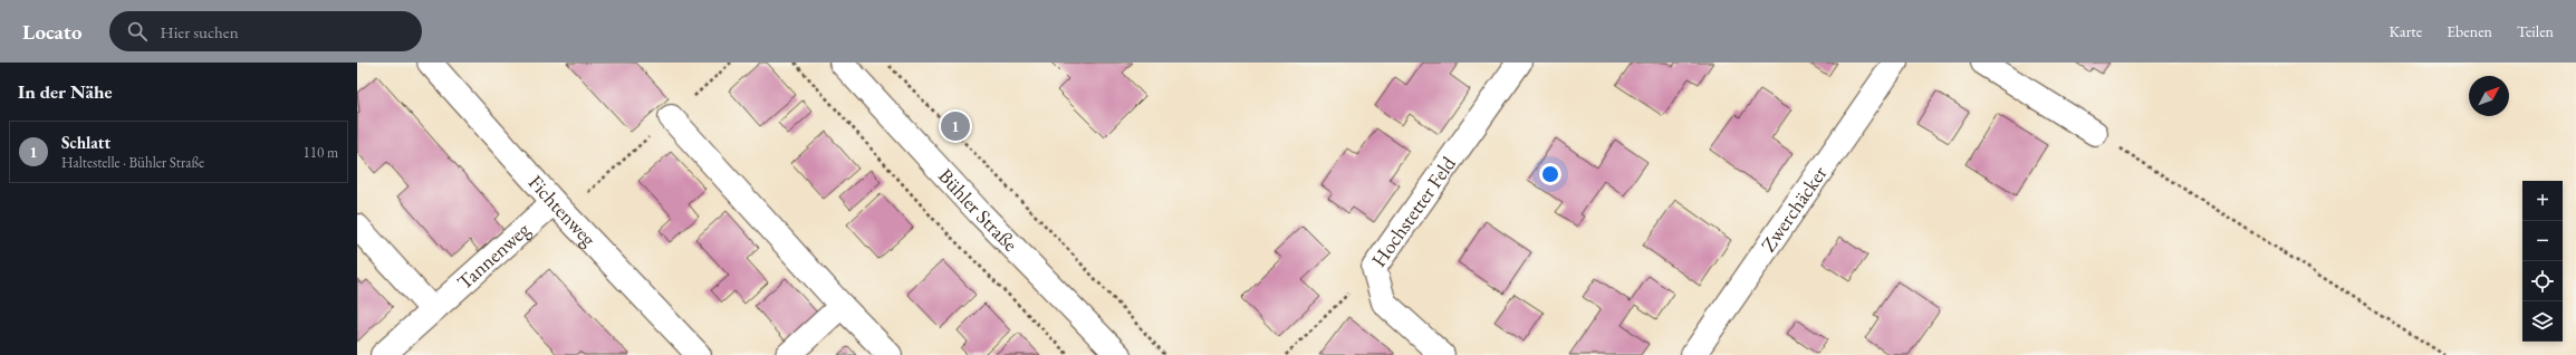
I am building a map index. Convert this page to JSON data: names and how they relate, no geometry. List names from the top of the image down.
{
  "streets": {
    "street": [
      "Zwerchäcker",
      "Bühler Straße",
      "Fichtenweg",
      "Hochstetter Feld",
      "Tannenweg"
    ]
  },
  "crossings": [
    ["Fichtenweg", "Tannenweg"]
  ],
  "north": "top right",
  "page": {
    "header": "Locato",
    "search": "Hier suchen",
    "nav": ["Karte", "Ebenen", "Teilen"],
    "heading": "In der Nähe",
    "pins": "1",
    "list": [
      {
        "mark": "1",
        "name": "Schlatt",
        "note": "Haltestelle · Bühler Straße",
        "value": "110 m"
      }
    ],
    "map_buttons": ["+", "−"]
  }
}
